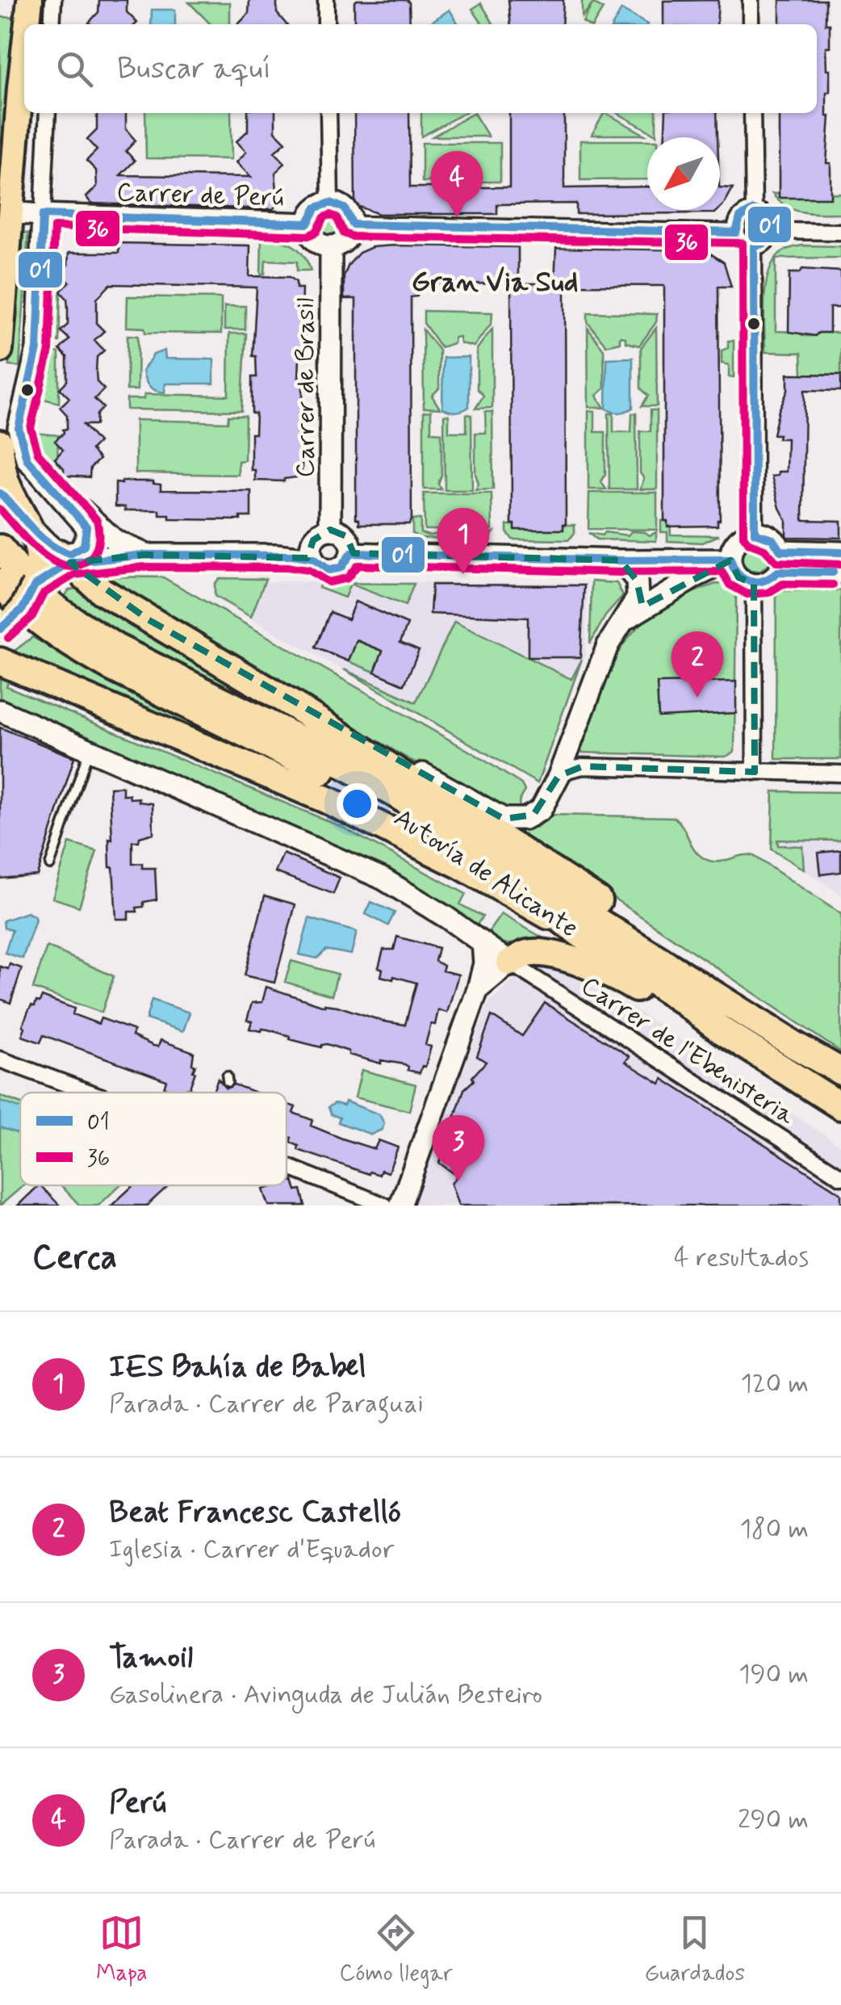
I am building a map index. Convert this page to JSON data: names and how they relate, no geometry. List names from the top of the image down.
{
  "streets": {
    "highway": ["Autovía de Alicante"],
    "street": ["Carrer de Perú", "Carrer de Brasil", "Carrer de l'Ebenisteria"]
  },
  "crossings": [
    ["Carrer de Perú", "Carrer de Brasil"]
  ],
  "districts": ["Gran Via Sud"],
  "lines": ["transit line 01", "transit line 36"],
  "legend": ["01", "36"],
  "north": "bottom left",
  "page": {
    "search": "Buscar aquí",
    "pins": [
      "4",
      "1",
      "2",
      "3"
    ],
    "heading": ["Cerca", "4 resultados"],
    "list": [
      {
        "mark": "1",
        "name": "IES Bahía de Babel",
        "note": "Parada · Carrer de Paraguai",
        "value": "120 m"
      },
      {
        "mark": "2",
        "name": "Beat Francesc Castelló",
        "note": "Iglesia · Carrer d'Equador",
        "value": "180 m"
      },
      {
        "mark": "3",
        "name": "Tamoil",
        "note": "Gasolinera · Avinguda de Julián Besteiro",
        "value": "190 m"
      },
      {
        "mark": "4",
        "name": "Perú",
        "note": "Parada · Carrer de Perú",
        "value": "290 m"
      }
    ],
    "nav": ["Mapa", "Cómo llegar", "Guardados"]
  }
}
